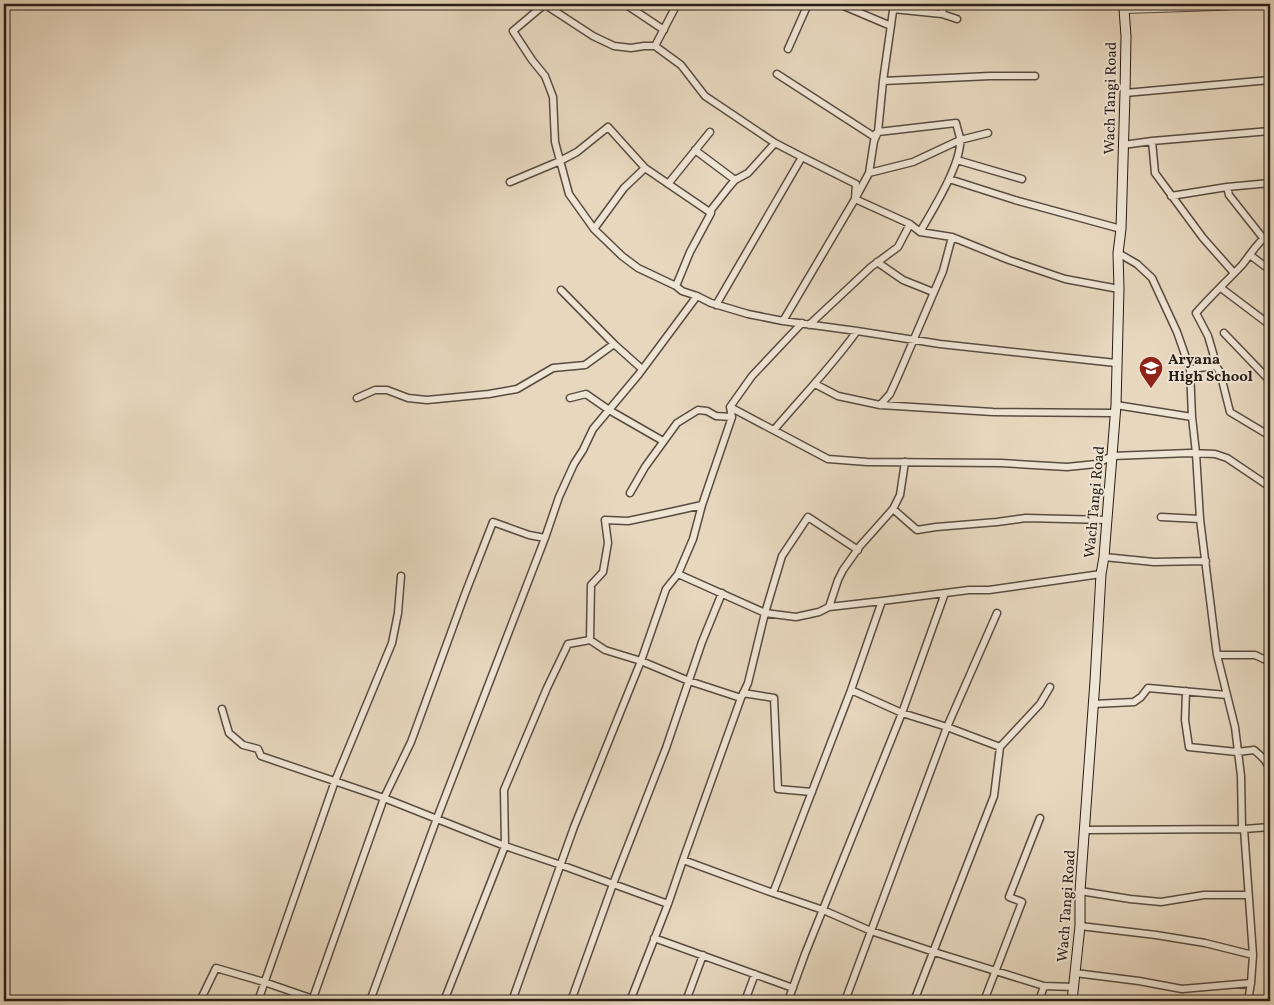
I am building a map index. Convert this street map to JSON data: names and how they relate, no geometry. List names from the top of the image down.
{
  "streets": {
    "main road": ["Wach Tangi Road"]
  },
  "places": {
    "school or university": ["Aryana High School"]
  }
}
